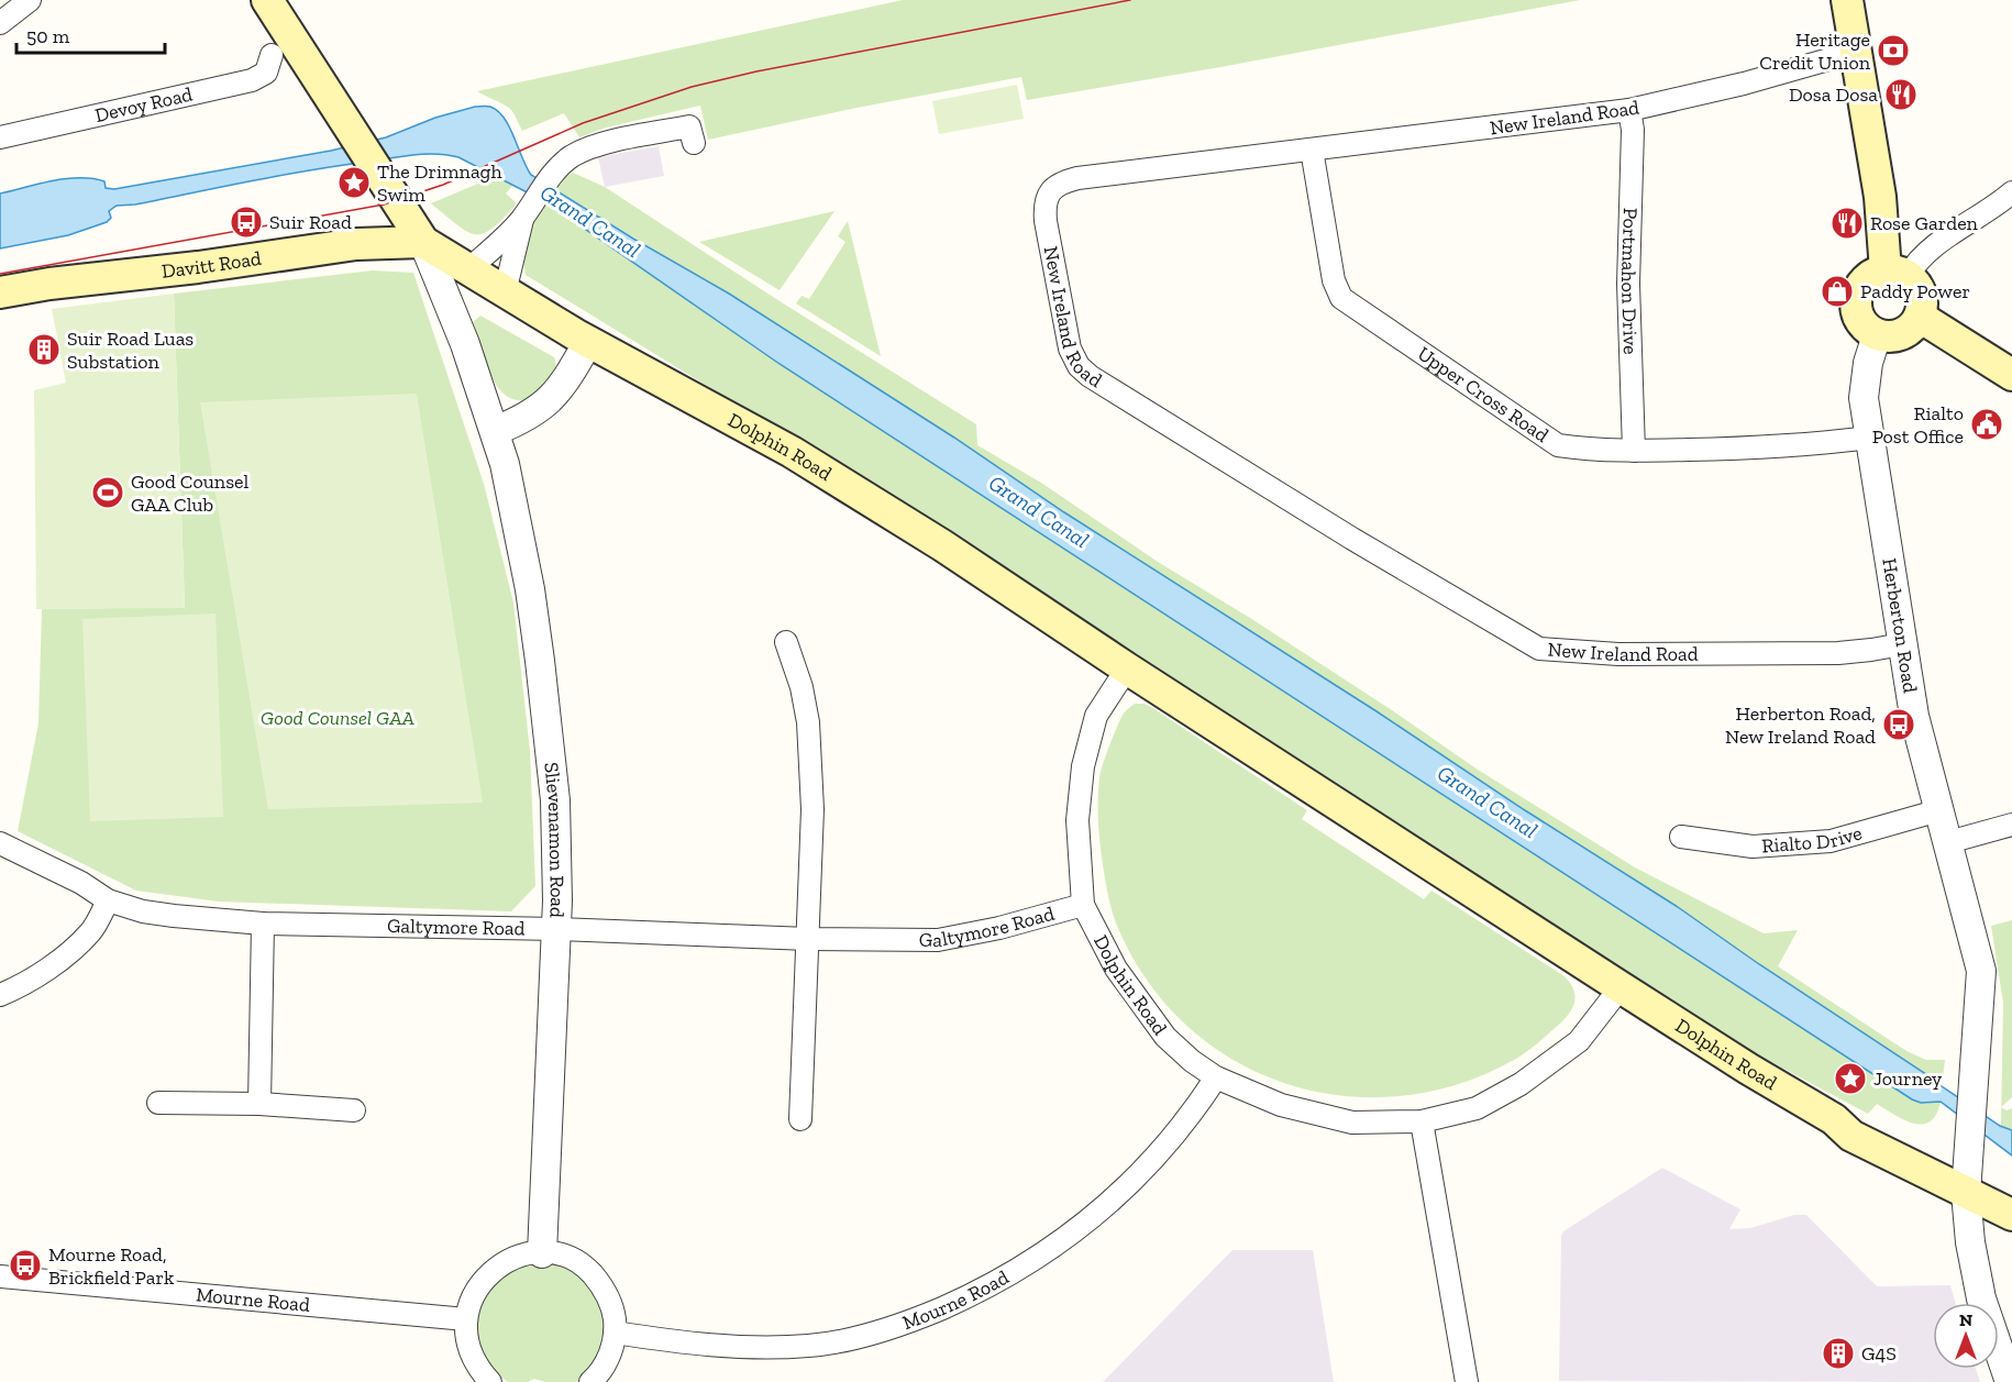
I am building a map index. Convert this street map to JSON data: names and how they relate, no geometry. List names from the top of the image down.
{
  "streets": {
    "main road": ["Davitt Road", "Dolphin Road"],
    "street": [
      "Devoy Road",
      "New Ireland Road",
      "Portmahon Drive",
      "Upper Cross Road",
      "Herberton Road",
      "Rialto Drive",
      "Slievenamon Road",
      "Galtymore Road",
      "Mourne Road"
    ]
  },
  "crossings": [
    ["New Ireland Road", "Portmahon Drive"],
    ["New Ireland Road", "Upper Cross Road"],
    ["New Ireland Road", "Herberton Road"],
    ["Davitt Road", "Dolphin Road"],
    ["Davitt Road", "Slievenamon Road"],
    ["Portmahon Drive", "Upper Cross Road"],
    ["Upper Cross Road", "Herberton Road"],
    ["Dolphin Road", "Herberton Road"],
    ["Dolphin Road", "Slievenamon Road"],
    ["Dolphin Road", "Galtymore Road"],
    ["Dolphin Road", "Mourne Road"],
    ["Herberton Road", "Rialto Drive"],
    ["Slievenamon Road", "Galtymore Road"]
  ],
  "water": ["Grand Canal"],
  "parks": ["Good Counsel GAA"],
  "places": {
    "bank": ["Heritage Credit Union"],
    "restaurant": ["Dosa Dosa", "Rose Garden"],
    "place": ["The Drimnagh Swim", "Journey"],
    "bus stop": ["Suir Road", "Herberton Road, New Ireland Road", "Mourne Road, Brickfield Park"],
    "shop": ["Paddy Power"],
    "building": ["Suir Road Luas Substation", "G4S"],
    "public building": ["Rialto Post Office"],
    "sports": ["Good Counsel GAA Club"]
  },
  "scale_bar": "50 m",
  "north": "top"
}
